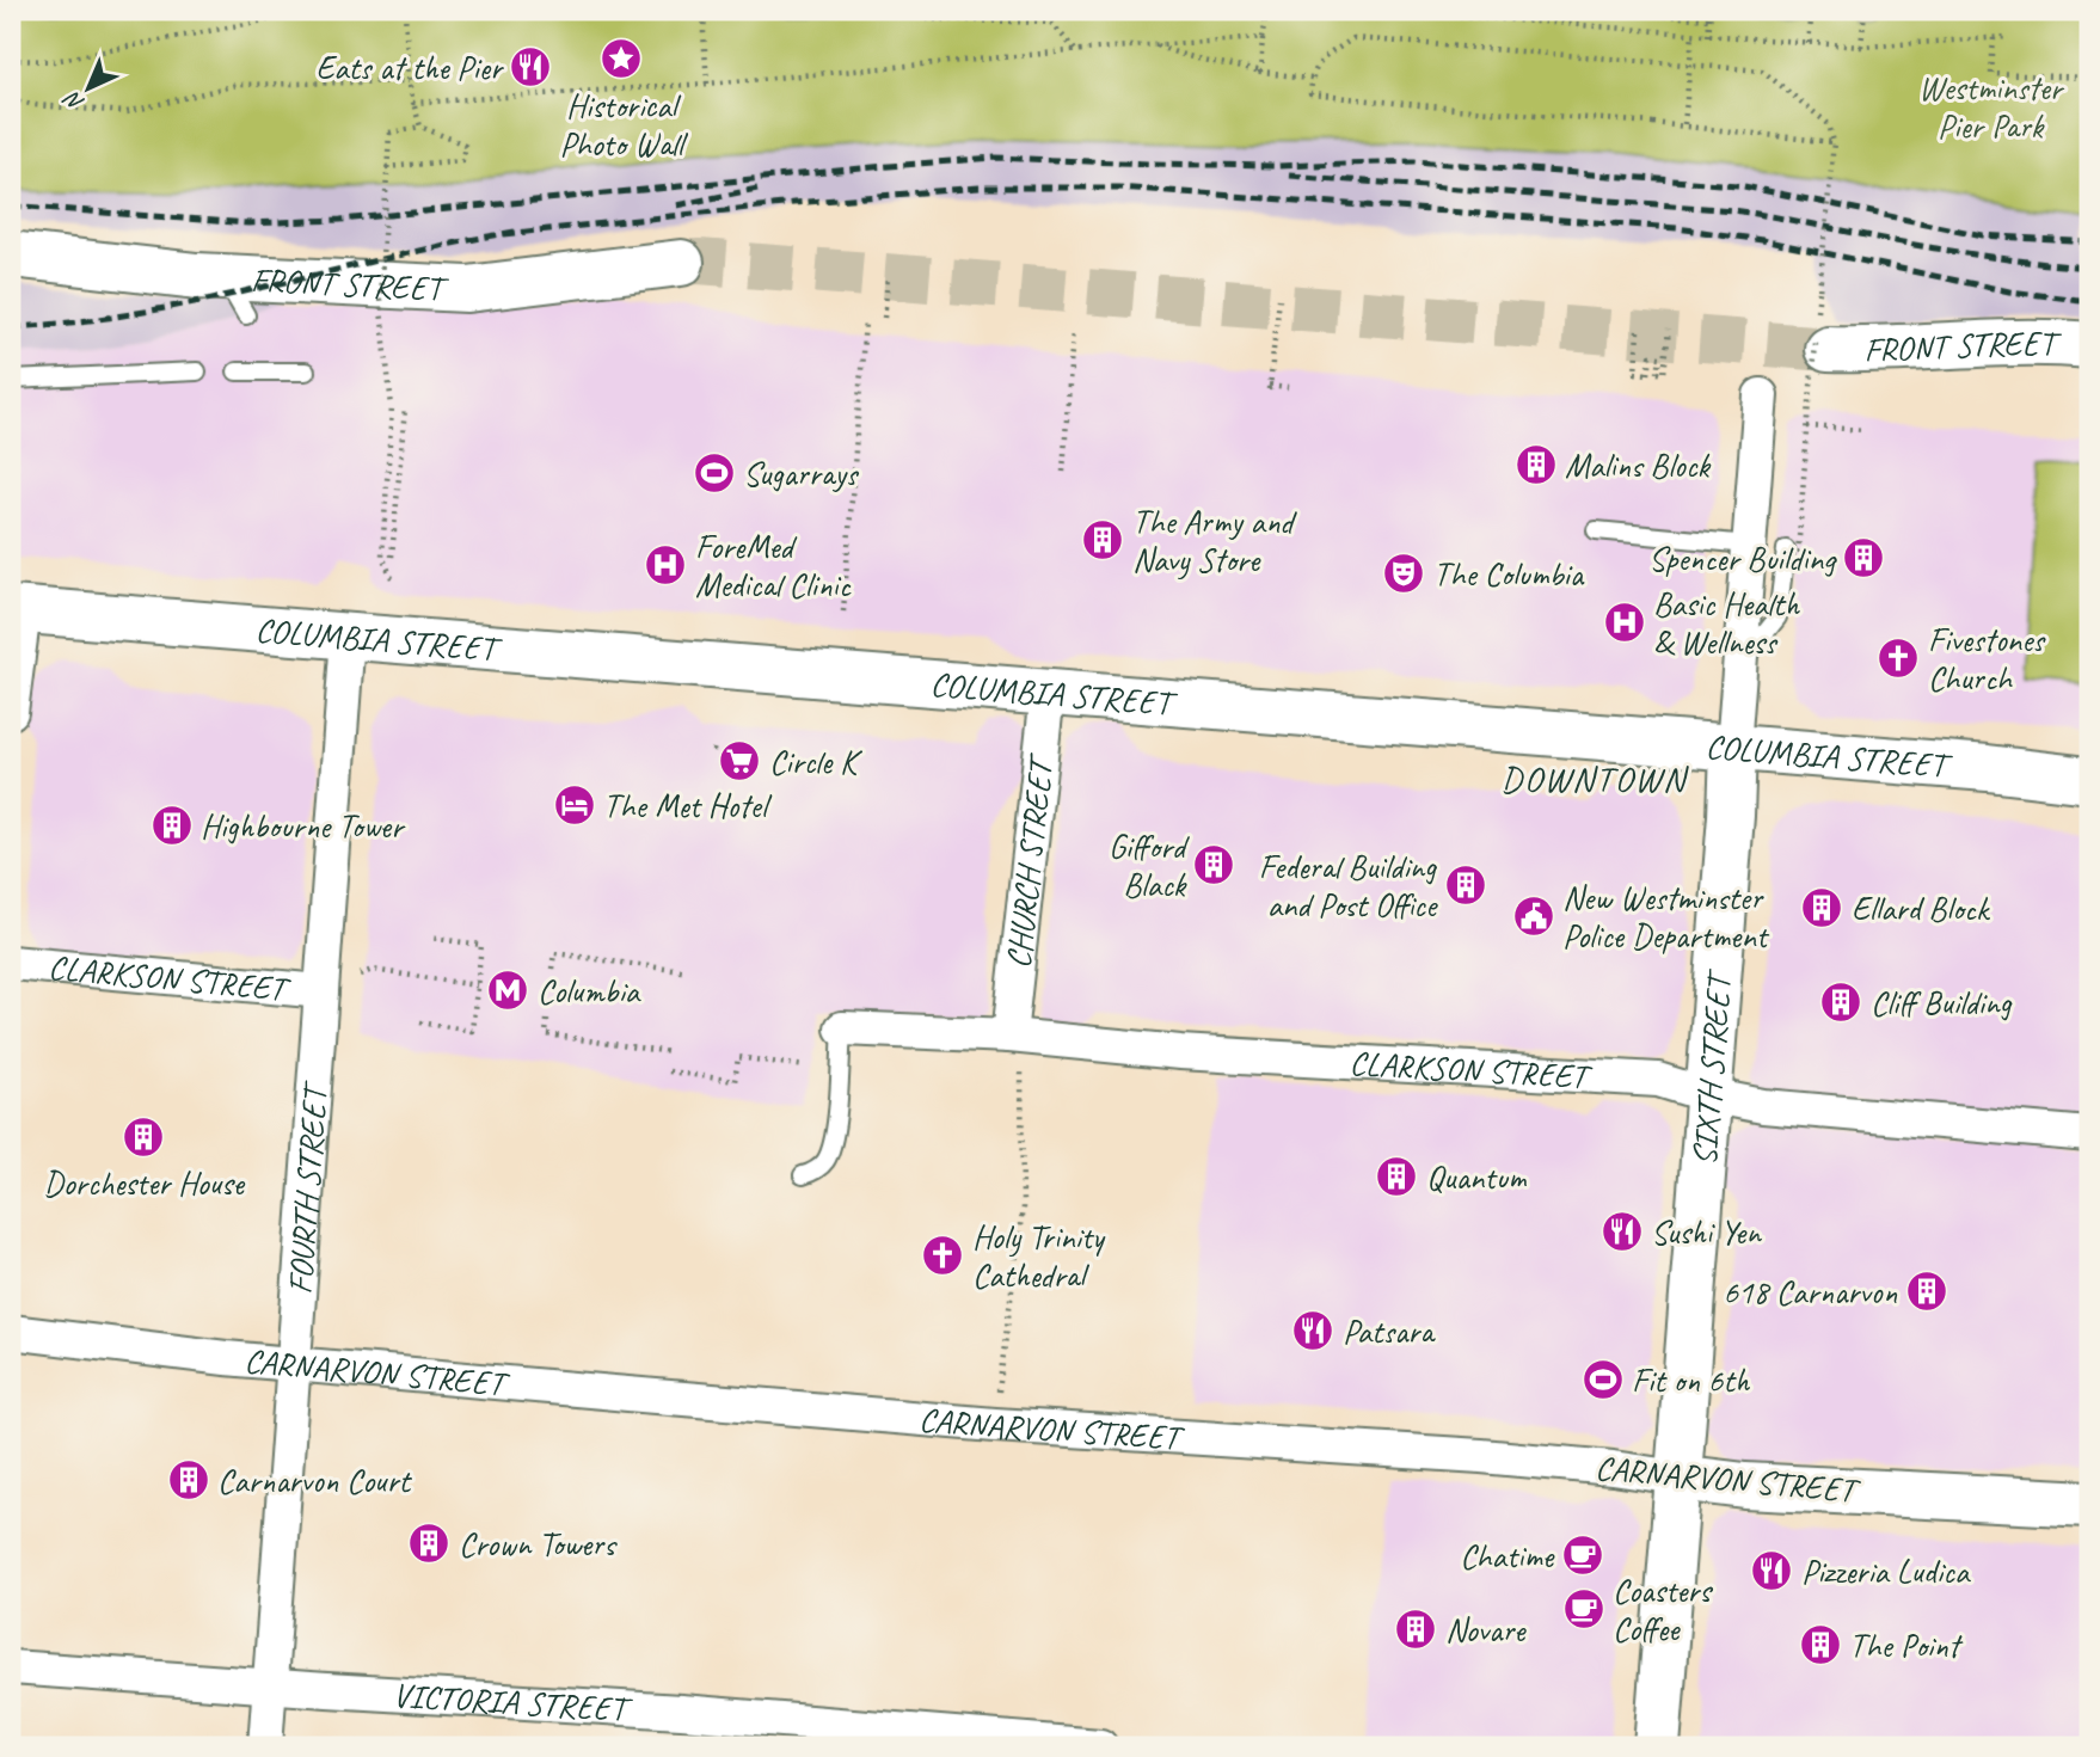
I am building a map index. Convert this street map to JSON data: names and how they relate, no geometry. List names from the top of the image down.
{
  "streets": {
    "street": [
      "FRONT STREET",
      "COLUMBIA STREET",
      "CHURCH STREET",
      "CLARKSON STREET",
      "SIXTH STREET",
      "FOURTH STREET",
      "CARNARVON STREET",
      "VICTORIA STREET"
    ]
  },
  "crossings": [
    ["COLUMBIA STREET", "CHURCH STREET"],
    ["COLUMBIA STREET", "SIXTH STREET"],
    ["COLUMBIA STREET", "FOURTH STREET"],
    ["CHURCH STREET", "CLARKSON STREET"],
    ["CLARKSON STREET", "SIXTH STREET"],
    ["CLARKSON STREET", "FOURTH STREET"],
    ["SIXTH STREET", "CARNARVON STREET"],
    ["FOURTH STREET", "CARNARVON STREET"],
    ["FOURTH STREET", "VICTORIA STREET"]
  ],
  "districts": ["DOWNTOWN"],
  "parks": ["Westminster Pier Park"],
  "places": {
    "place": ["Historical Photo Wall"],
    "restaurant": [
      "Eats at the Pier",
      "Sushi Yen",
      "Patsara",
      "Pizzeria Ludica"
    ],
    "building": [
      "Malins Block",
      "The Army and Navy Store",
      "Spencer Building",
      "Highbourne Tower",
      "Gifford Black",
      "Federal Building and Post Office",
      "Ellard Block",
      "Cliff Building",
      "Dorchester House",
      "Quantum",
      "618 Carnarvon",
      "Carnarvon Court",
      "Crown Towers",
      "Novare",
      "The Point"
    ],
    "sports": ["Sugarrays", "Fit on 6th"],
    "hospital": ["ForeMed Medical Clinic", "Basic Health & Wellness"],
    "theatre": ["The Columbia"],
    "church": ["Fivestones Church", "Holy Trinity Cathedral"],
    "supermarket": ["Circle K"],
    "hotel": ["The Met Hotel"],
    "public building": ["New Westminster Police Department"],
    "metro station": ["Columbia"],
    "cafe": ["Chatime", "Coasters Coffee"]
  },
  "north": "bottom left"
}
